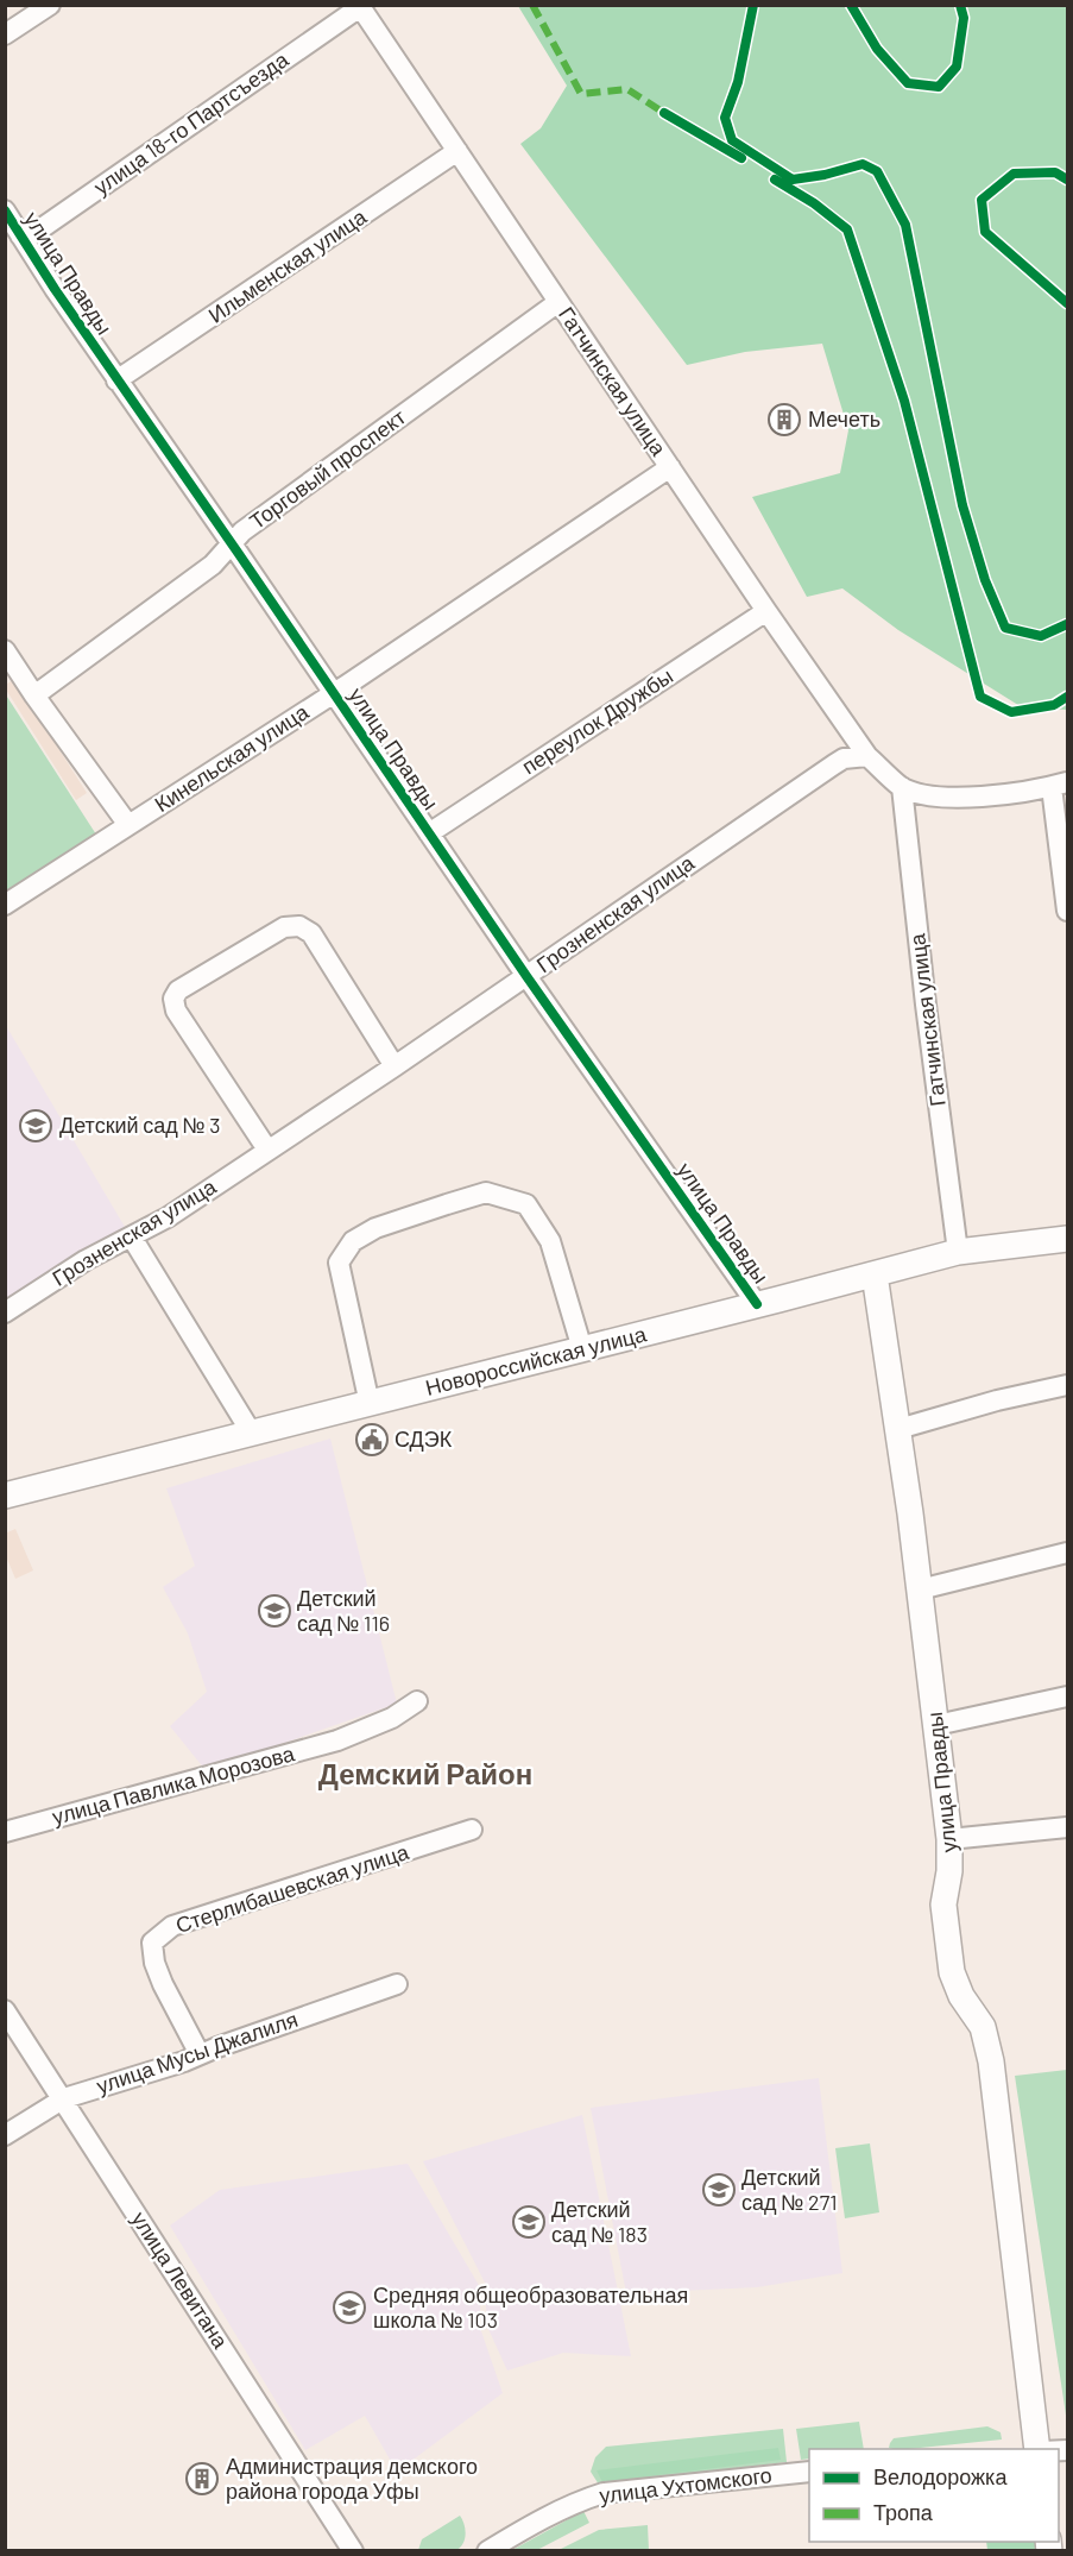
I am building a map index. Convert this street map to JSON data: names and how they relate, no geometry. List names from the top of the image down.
{
  "streets": {
    "main road": ["улица Правды", "Новороссийская улица"],
    "street": [
      "улица 18-го Партсъезда",
      "Ильменская улица",
      "Гатчинская улица",
      "Торговый проспект",
      "переулок Дружбы",
      "Кинельская улица",
      "Грозненская улица",
      "улица Павлика Морозова",
      "Стерлибашевская улица",
      "улица Мусы Джалиля",
      "улица Левитана",
      "улица Ухтомского"
    ]
  },
  "crossings": [
    ["улица 18-го Партсъезда", "улица Правды"],
    ["улица 18-го Партсъезда", "Гатчинская улица"],
    ["Ильменская улица", "улица Правды"],
    ["Ильменская улица", "Гатчинская улица"],
    ["улица Правды", "Торговый проспект"],
    ["улица Правды", "переулок Дружбы"],
    ["улица Правды", "Кинельская улица"],
    ["улица Правды", "Грозненская улица"],
    ["улица Правды", "Новороссийская улица"],
    ["Гатчинская улица", "Торговый проспект"],
    ["Гатчинская улица", "переулок Дружбы"],
    ["Гатчинская улица", "Кинельская улица"],
    ["Гатчинская улица", "Грозненская улица"],
    ["Гатчинская улица", "Новороссийская улица"],
    ["Стерлибашевская улица", "улица Мусы Джалиля"],
    ["улица Мусы Джалиля", "улица Левитана"]
  ],
  "districts": ["Демский Район"],
  "places": {
    "building": ["Мечеть", "Администрация демского района города Уфы"],
    "school or university": [
      "Детский сад № 3",
      "Детский сад № 116",
      "Детский сад № 271",
      "Детский сад № 183",
      "Средняя общеобразовательная школа № 103"
    ],
    "public building": ["СДЭК"]
  },
  "legend": ["Велодорожка", "Тропа"]
}
